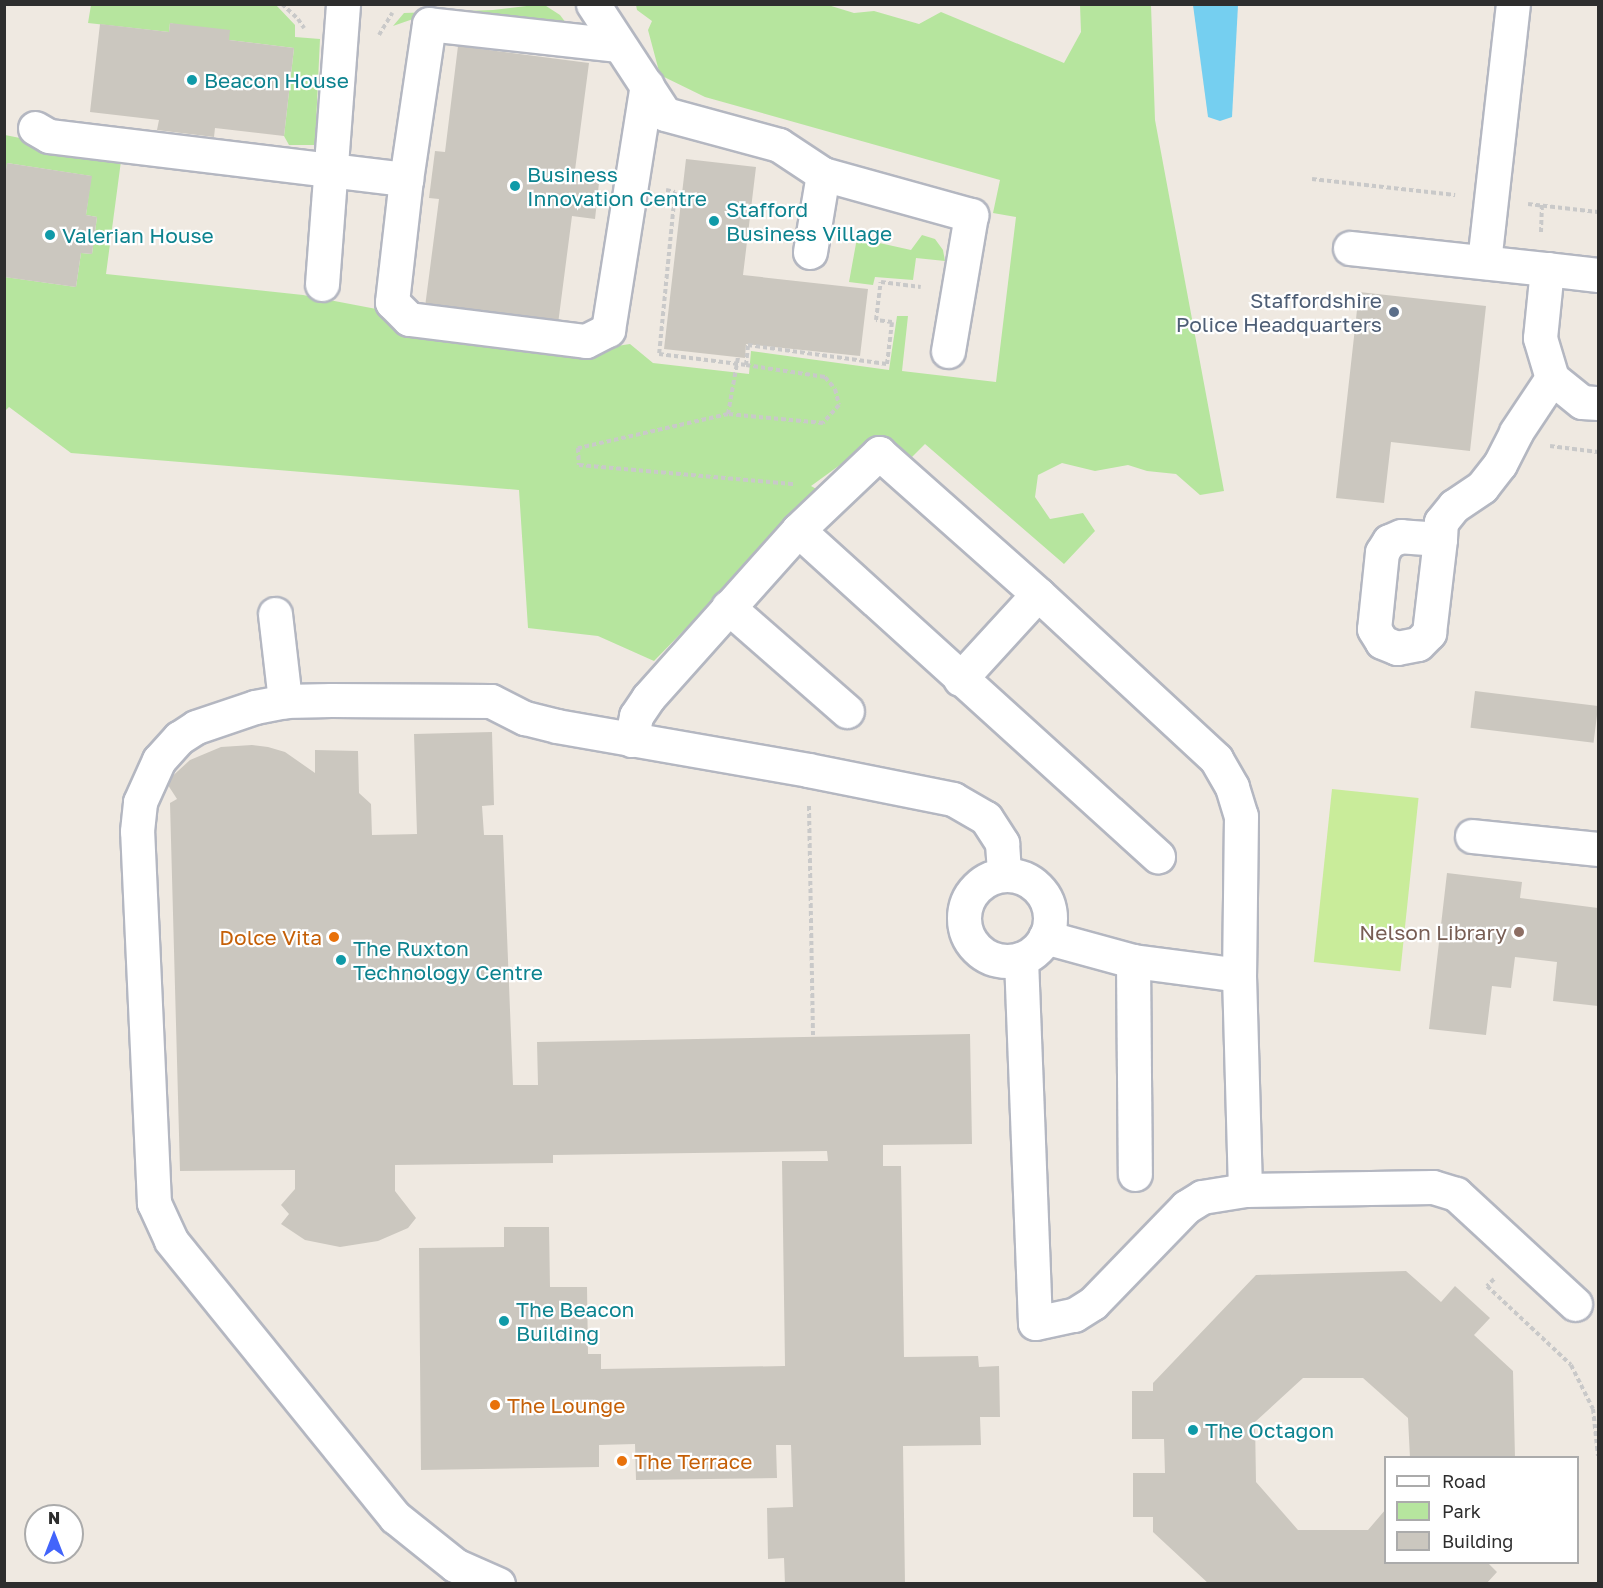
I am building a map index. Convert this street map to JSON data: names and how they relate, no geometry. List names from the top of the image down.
{
  "places": [
    "Beacon House",
    "Business Innovation Centre",
    "Stafford Business Village",
    "Valerian House",
    "Staffordshire Police Headquarters",
    "Nelson Library",
    "Dolce Vita",
    "The Ruxton Technology Centre",
    "The Beacon Building",
    "The Lounge",
    "The Octagon",
    "The Terrace"
  ],
  "legend": ["Road", "Park", "Building"],
  "north": "top"
}
